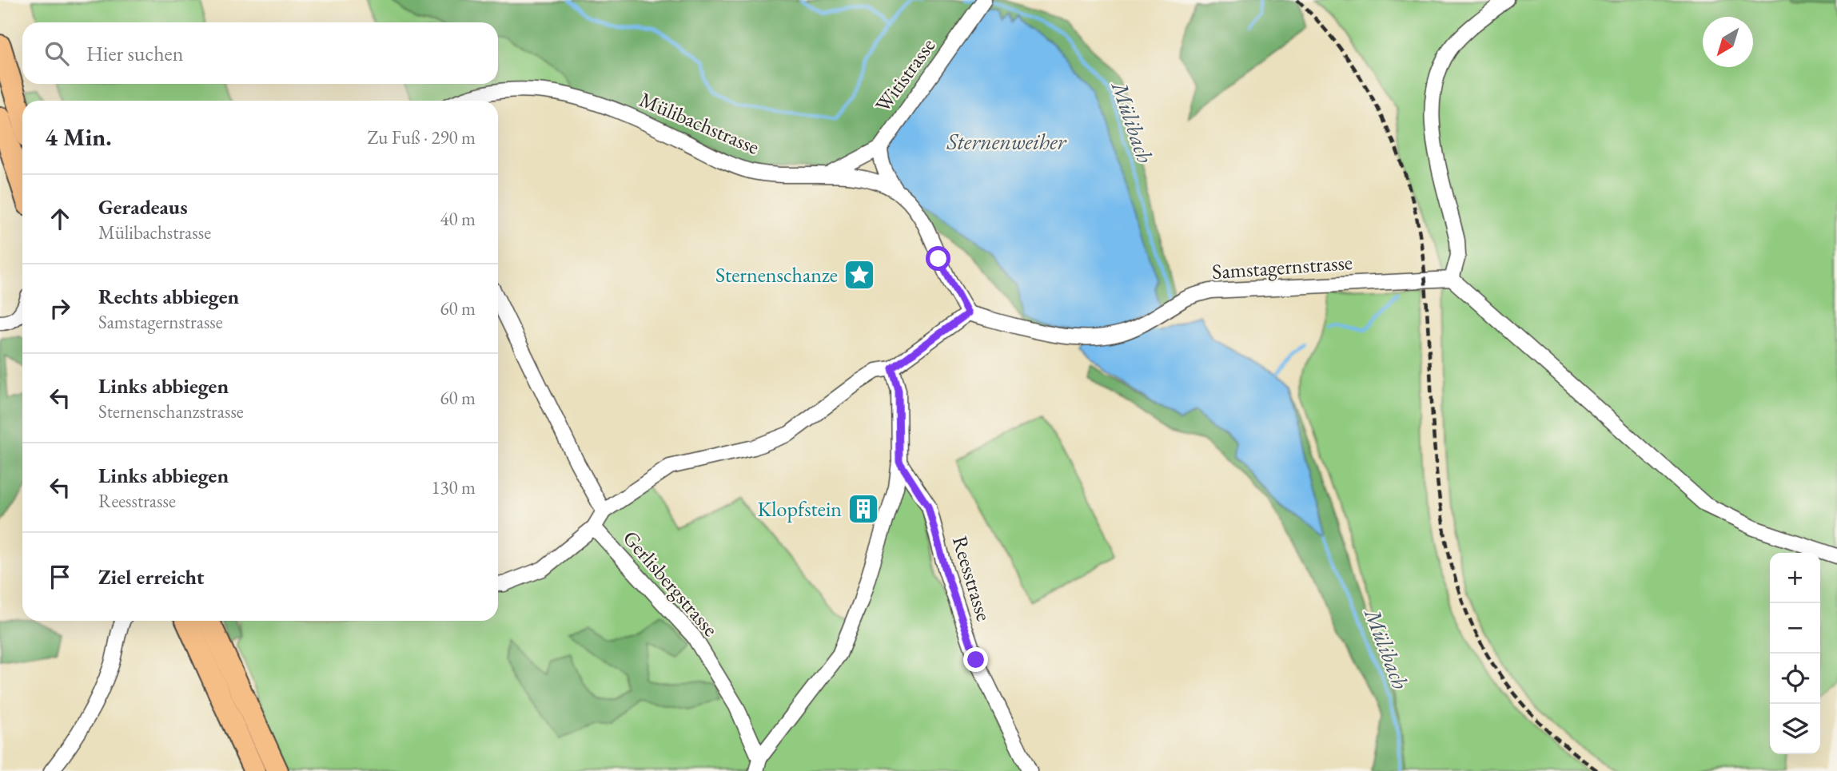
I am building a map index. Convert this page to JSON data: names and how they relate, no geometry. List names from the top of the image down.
{
  "streets": {
    "street": [
      "Witistrasse",
      "Mülibachstrasse",
      "Samstagernstrasse",
      "Reesstrasse",
      "Gerlisbergstrasse"
    ]
  },
  "crossings": [
    ["Witistrasse", "Mülibachstrasse"]
  ],
  "water": ["Mülibach", "Sternenweiher"],
  "places": {
    "place": ["Sternenschanze"],
    "building": ["Klopfstein"]
  },
  "north": "bottom left",
  "page": {
    "search": "Hier suchen",
    "heading": ["4 Min.", "Zu Fuß · 290 m"],
    "list": [
      ["Geradeaus", "Mülibachstrasse", "40 m"],
      ["Rechts abbiegen", "Samstagernstrasse", "60 m"],
      ["Links abbiegen", "Sternenschanzstrasse", "60 m"],
      ["Links abbiegen", "Reesstrasse", "130 m"],
      "Ziel erreicht"
    ],
    "map_buttons": ["+", "−"]
  }
}
